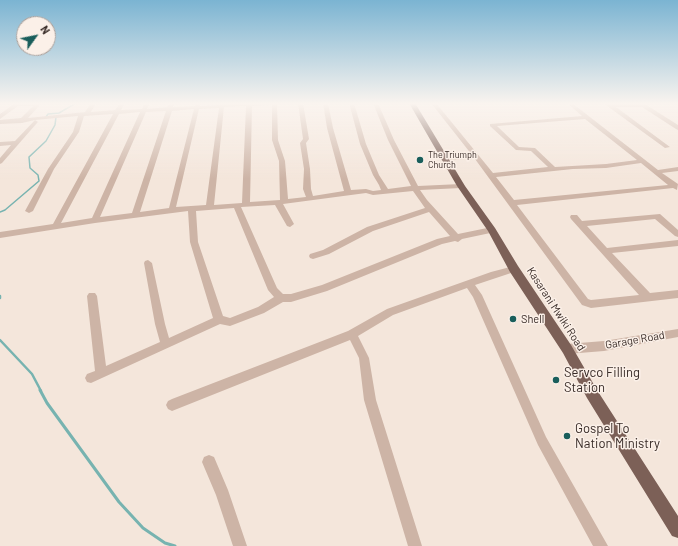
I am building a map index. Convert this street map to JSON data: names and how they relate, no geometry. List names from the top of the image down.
{
  "streets": {
    "main road": ["Kasarani Mwiki Road"],
    "street": ["Garage Road"]
  },
  "crossings": [
    ["Kasarani Mwiki Road", "Garage Road"]
  ],
  "places": [
    "The Triumph Church",
    "Shell",
    "Servco Filling Station",
    "Gospel To Nation Ministry"
  ],
  "north": "top right"
}
